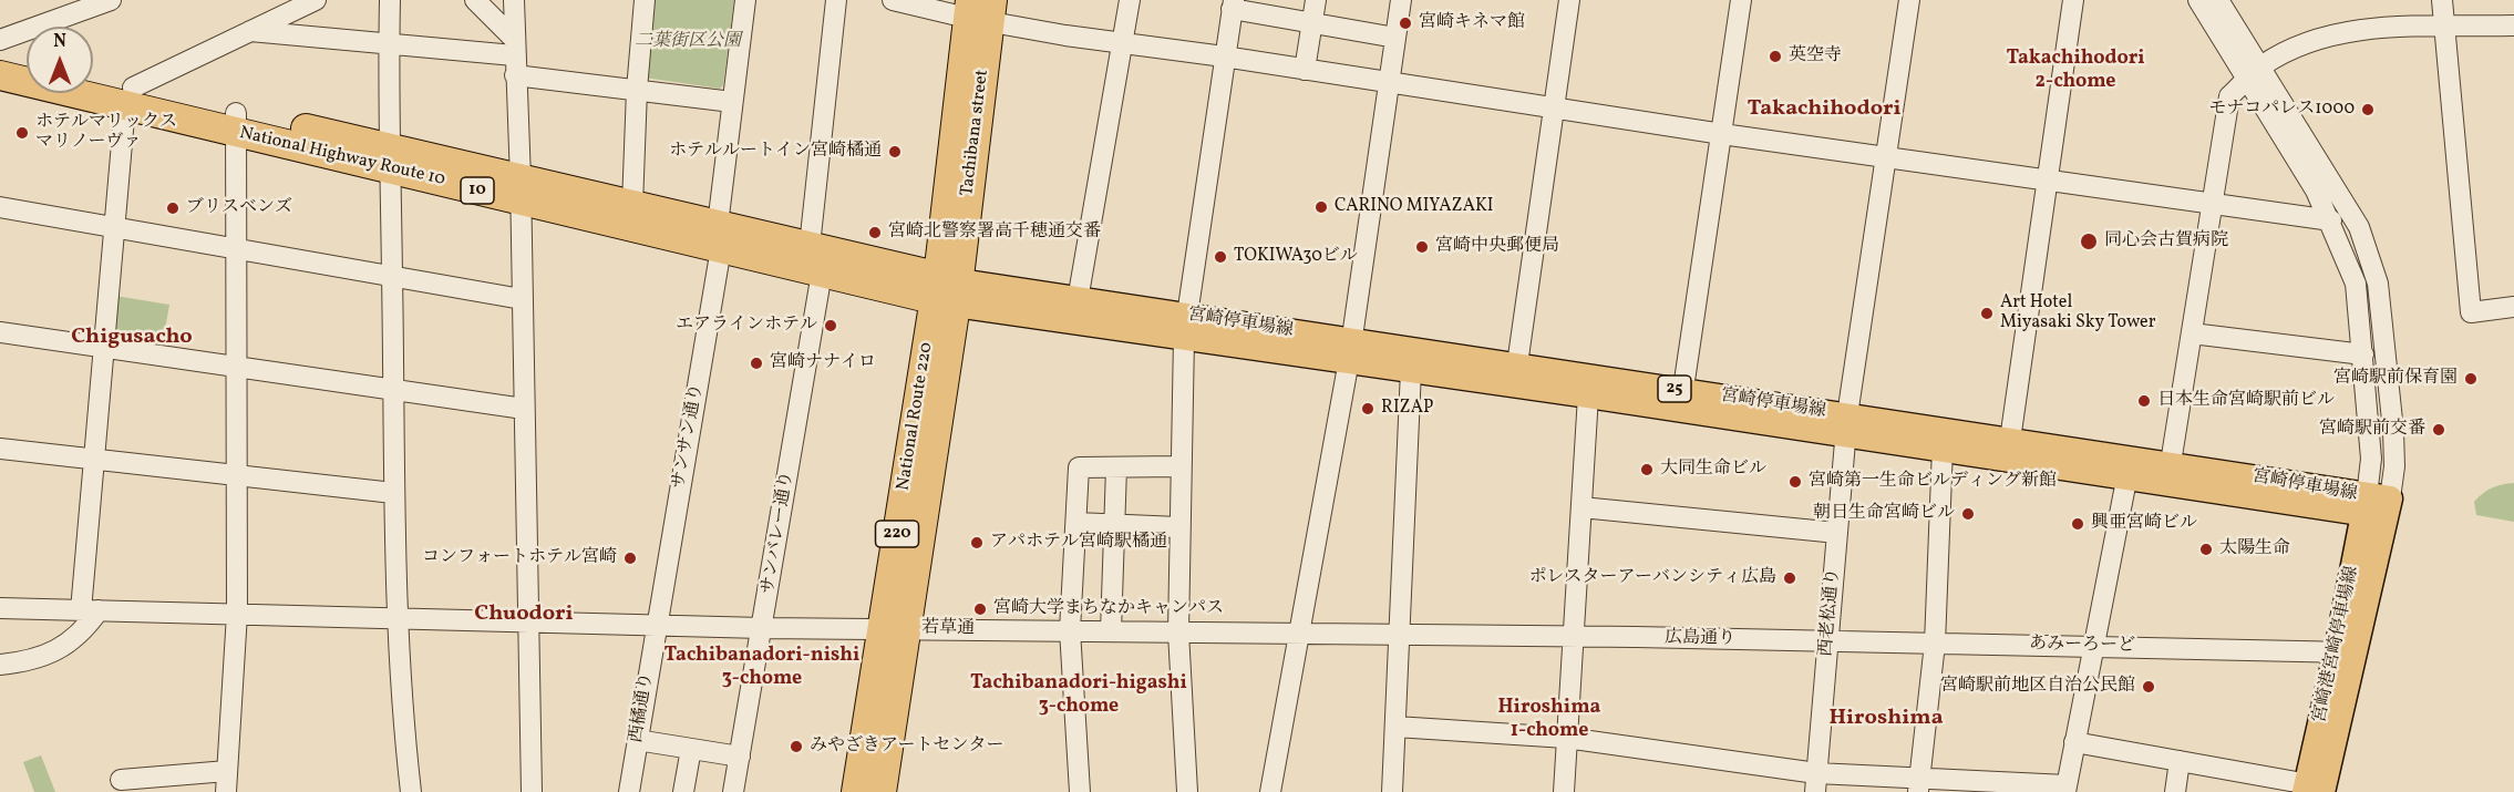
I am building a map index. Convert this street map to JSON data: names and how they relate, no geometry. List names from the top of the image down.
{
  "streets": {
    "highway": [
      "Tachibana street",
      "National Highway Route 10",
      "10",
      "National Route 220",
      "220"
    ],
    "main road": ["宮崎停車場線", "25", "宮崎港宮崎停車場線"],
    "street": [
      "サンサン通り",
      "サンバレー通り",
      "西老松通り",
      "若草通",
      "広島通り",
      "あみーろーど",
      "西橘通り"
    ]
  },
  "crossings": [
    ["Tachibana street", "National Highway Route 10"],
    ["Tachibana street", "宮崎停車場線"],
    ["Tachibana street", "National Route 220"],
    ["National Highway Route 10", "宮崎停車場線"],
    ["National Highway Route 10", "National Route 220"],
    ["National Highway Route 10", "サンサン通り"],
    ["National Highway Route 10", "サンバレー通り"],
    ["宮崎停車場線", "National Route 220"],
    ["宮崎停車場線", "西老松通り"],
    ["宮崎停車場線", "宮崎港宮崎停車場線"],
    ["National Route 220", "若草通"],
    ["サンサン通り", "若草通"],
    ["サンサン通り", "西橘通り"],
    ["サンバレー通り", "若草通"],
    ["西老松通り", "広島通り"],
    ["西老松通り", "あみーろーど"],
    ["若草通", "広島通り"],
    ["若草通", "西橘通り"],
    ["広島通り", "あみーろーど"],
    ["宮崎港宮崎停車場線", "あみーろーど"]
  ],
  "districts": [
    "Takachihodori 2-chome",
    "Takachihodori",
    "Chigusacho",
    "Chuodori",
    "Tachibanadori-nishi 3-chome",
    "Tachibanadori-higashi 3-chome",
    "Hiroshima 1-chome",
    "Hiroshima"
  ],
  "parks": ["二葉街区公園"],
  "places": [
    "宮崎キネマ館",
    "英空寺",
    "モナコパレス1000",
    "ホテルマリックス マリノーヴァ",
    "ホテルルートイン宮崎橘通",
    "CARINO MIYAZAKI",
    "ブリスベンズ",
    "宮崎北警察署高千穂通交番",
    "同心会古賀病院",
    "宮崎中央郵便局",
    "TOKIWA30ビル",
    "Art Hotel Miyasaki Sky Tower",
    "エアラインホテル",
    "宮崎ナナイロ",
    "宮崎駅前保育園",
    "日本生命宮崎駅前ビル",
    "RIZAP",
    "宮崎駅前交番",
    "大同生命ビル",
    "宮崎第一生命ビルディング新館",
    "朝日生命宮崎ビル",
    "興亜宮崎ビル",
    "アパホテル宮崎駅橘通",
    "太陽生命",
    "コンフォートホテル宮崎",
    "ポレスターアーバンシティ広島",
    "宮崎大学まちなかキャンパス",
    "宮崎駅前地区自治公民館",
    "みやざきアートセンター"
  ],
  "north": "top"
}
